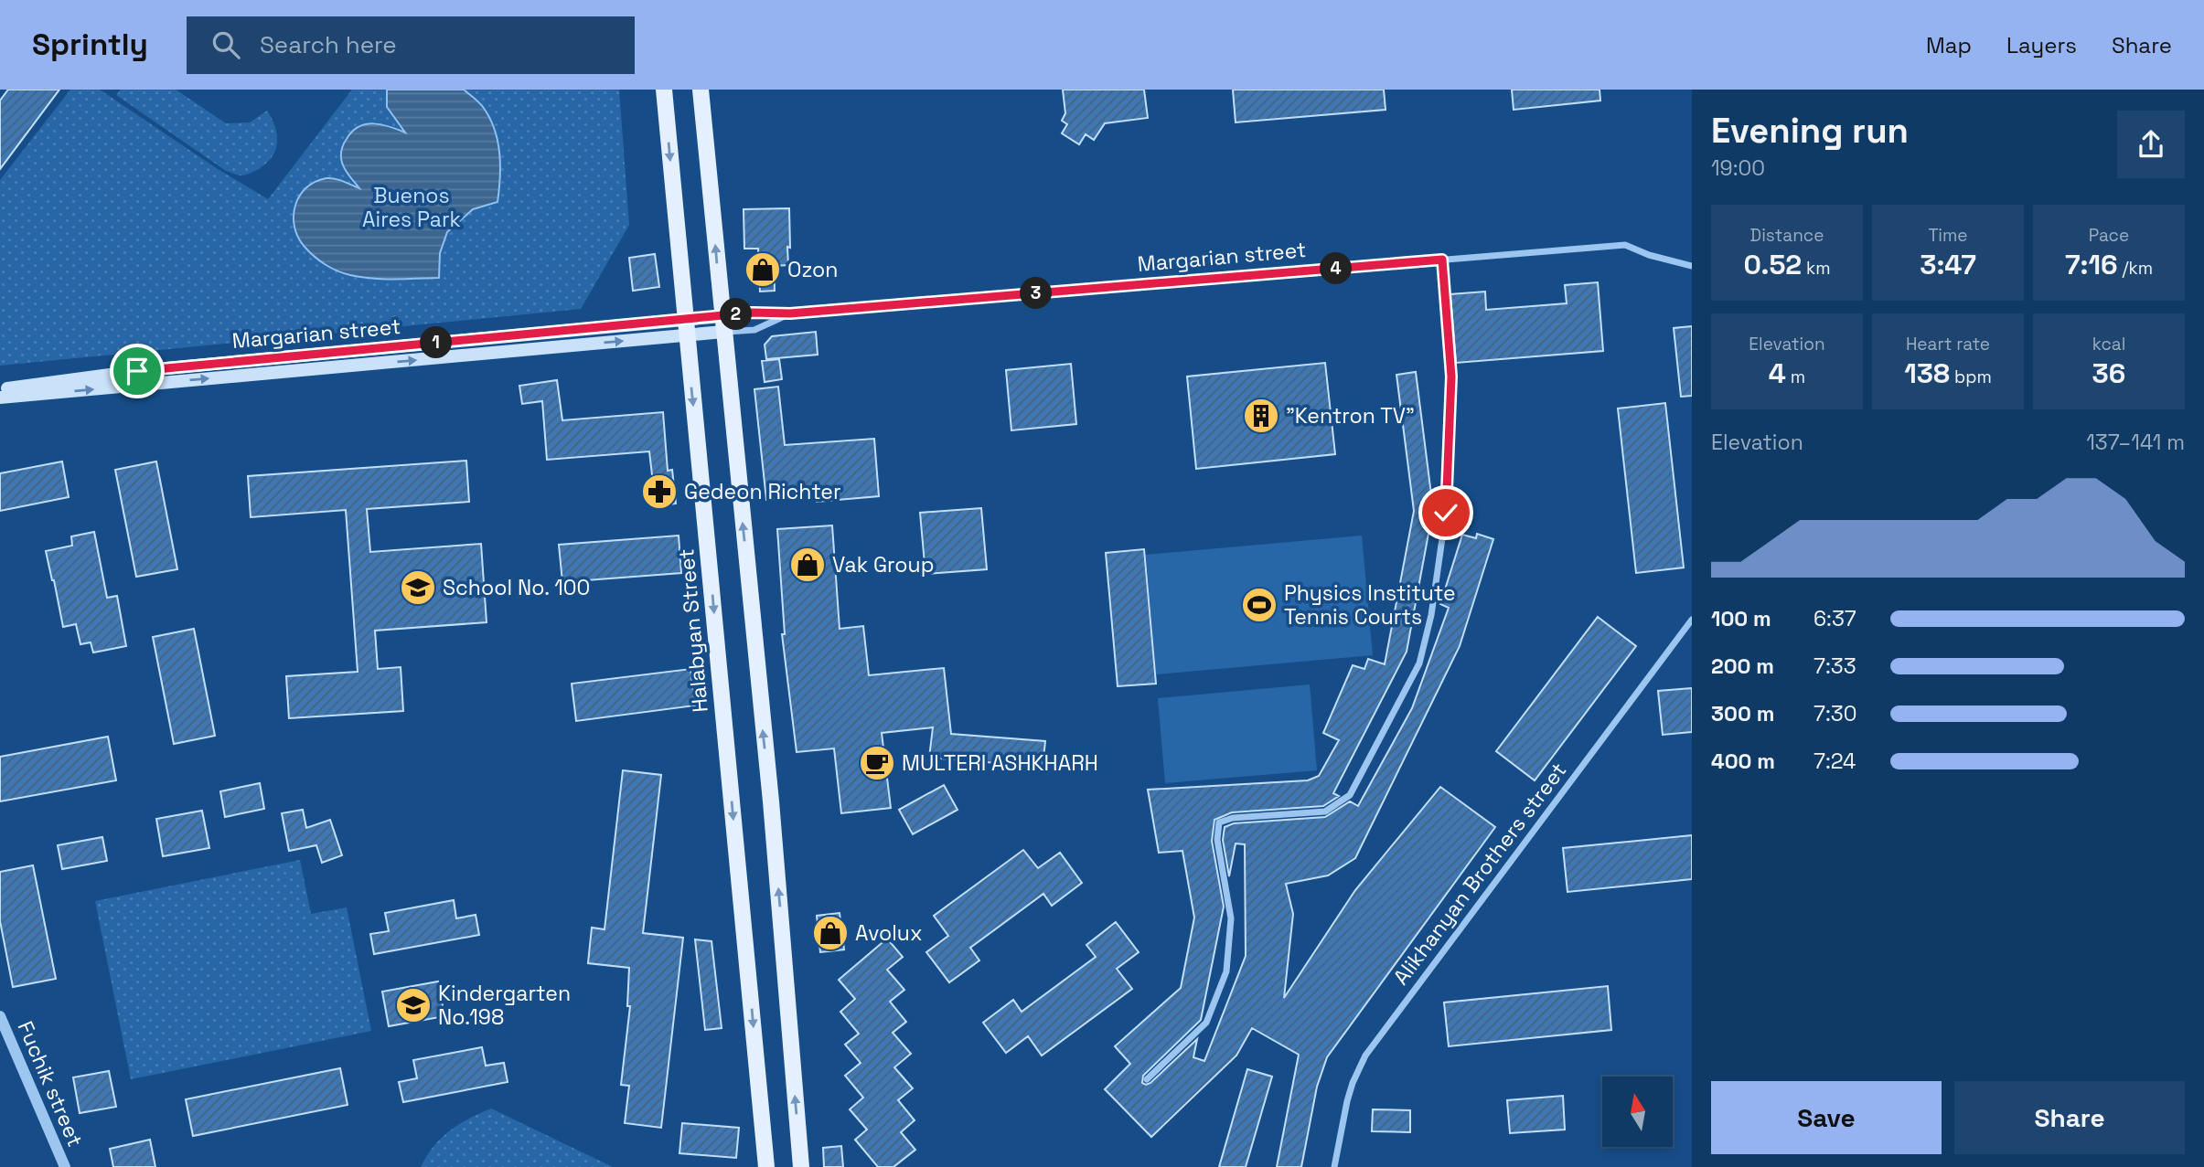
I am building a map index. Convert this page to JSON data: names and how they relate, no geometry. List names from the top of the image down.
{
  "streets": {
    "main road": ["Margarian street", "Halabyan Street"],
    "street": ["Alikhanyan Brothers street", "Fuchik street"]
  },
  "crossings": [
    ["Margarian street", "Halabyan Street"]
  ],
  "parks": ["Buenos Aires Park"],
  "places": {
    "shop": ["Ozon", "Vak Group", "Avolux"],
    "building": ["\"Kentron TV\""],
    "pharmacy": ["Gedeon Richter"],
    "school or university": ["School No. 100", "Kindergarten No.198"],
    "sports": ["Physics Institute Tennis Courts"],
    "cafe": ["MULTERI ASHKHARH"]
  },
  "north": "top",
  "page": {
    "header": "Sprintly",
    "search": "Search here",
    "nav": ["Map", "Layers", "Share"],
    "heading": ["Evening run", "19:00"],
    "stats": [
      ["Distance", "0.52 km"],
      ["Time", "3:47"],
      ["Pace", "7:16 /km"],
      ["Elevation", "4 m"],
      ["Heart rate", "138 bpm"],
      ["kcal", "36"]
    ],
    "pins": [
      "4",
      "3",
      "2",
      "1"
    ],
    "chart": ["Elevation", "137–141 m"],
    "list": [
      {
        "name": "100 m",
        "note": "6:37"
      },
      {
        "name": "200 m",
        "note": "7:33"
      },
      {
        "name": "300 m",
        "note": "7:30"
      },
      {
        "name": "400 m",
        "note": "7:24"
      }
    ],
    "buttons": ["Save", "Share"]
  }
}
